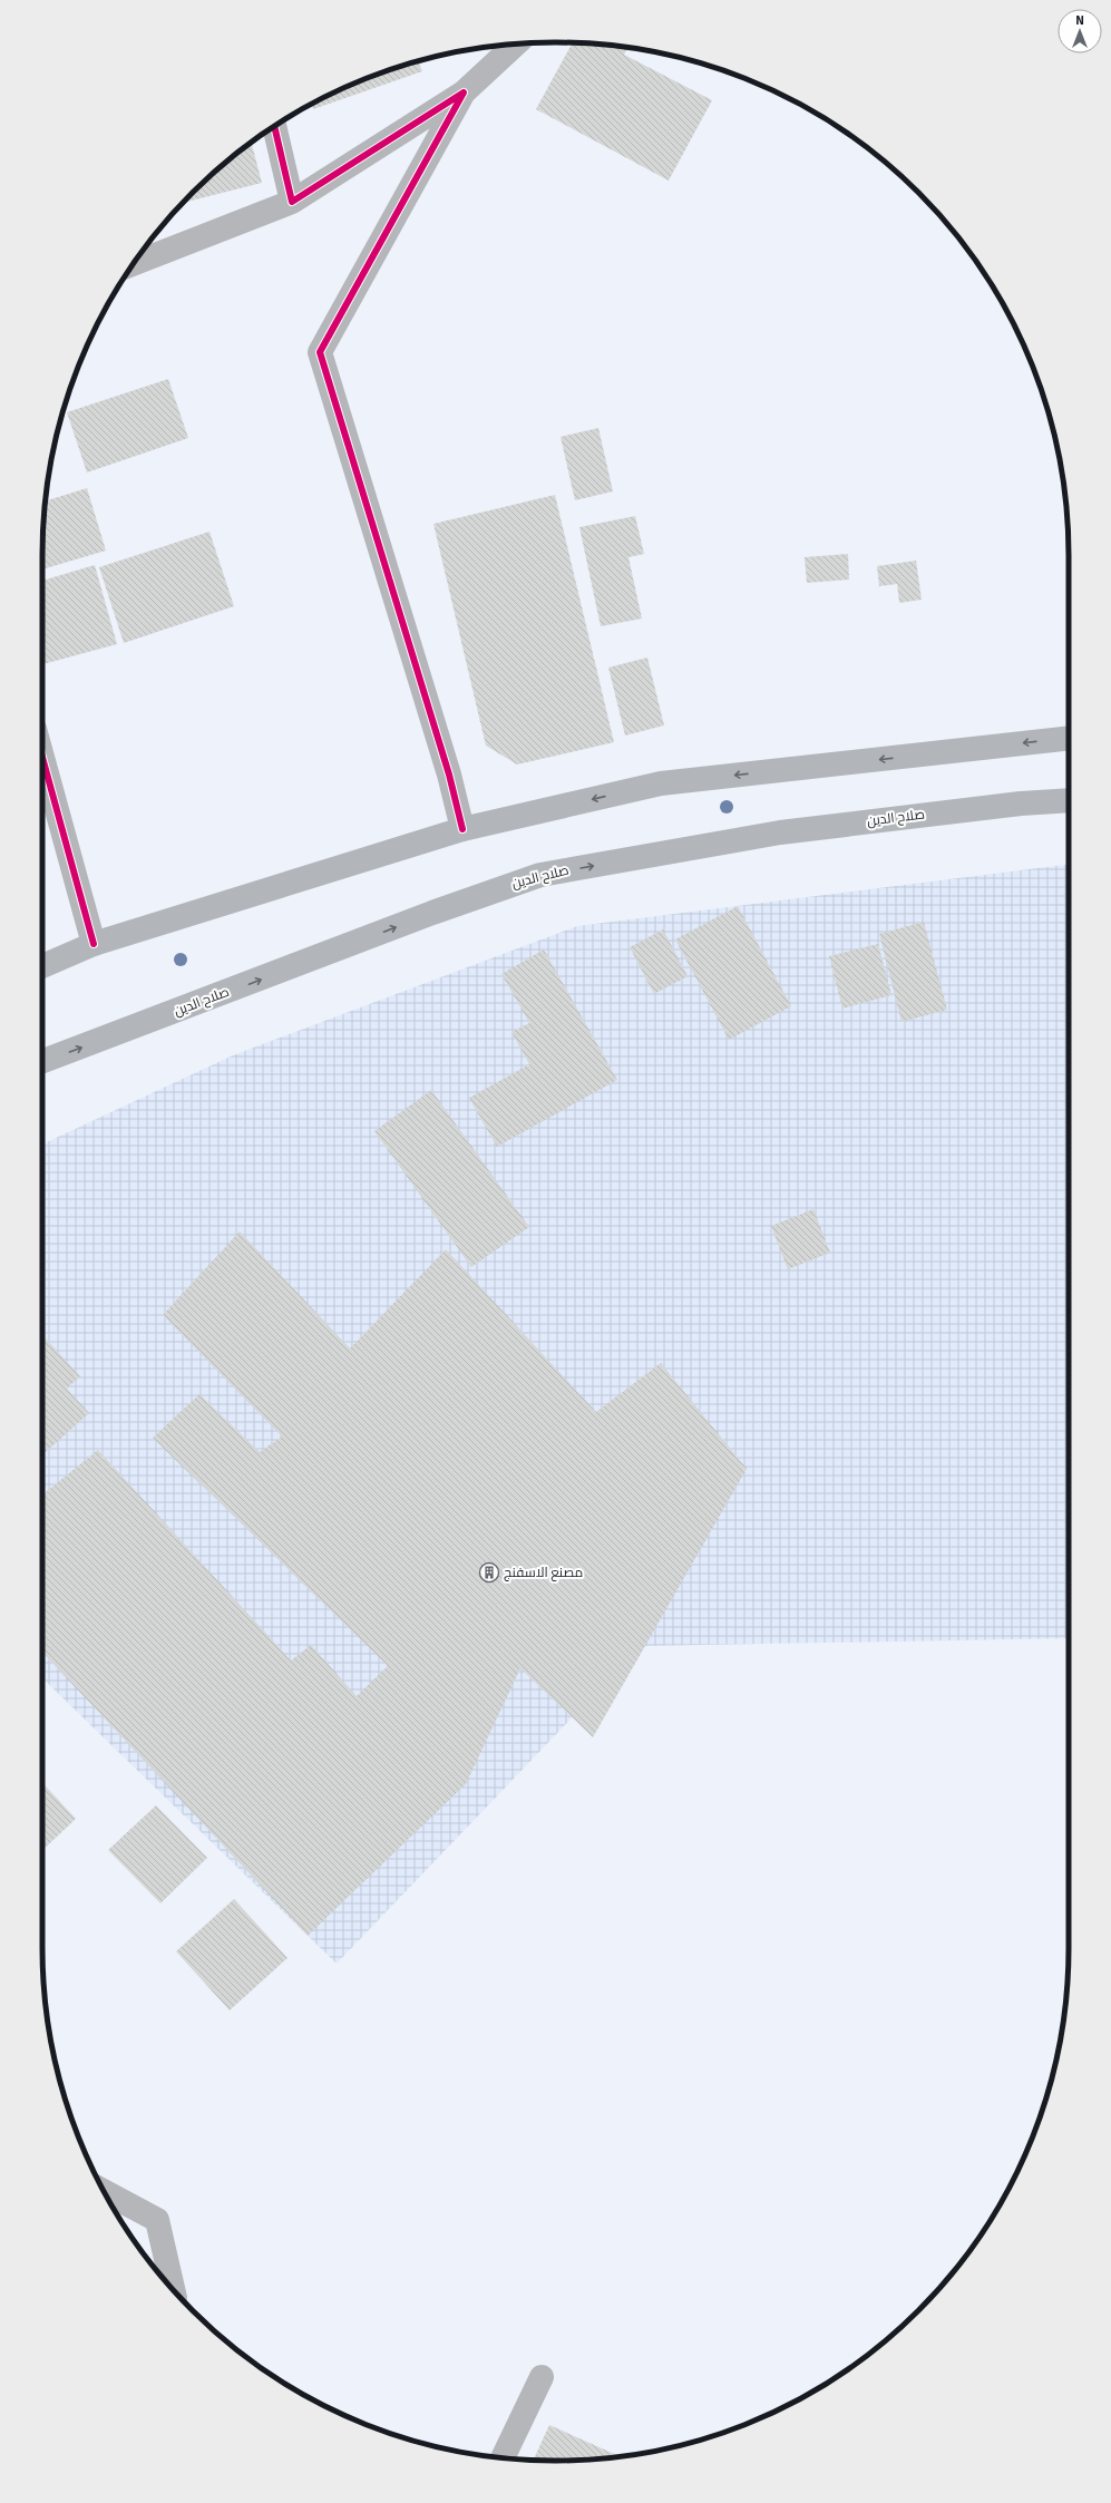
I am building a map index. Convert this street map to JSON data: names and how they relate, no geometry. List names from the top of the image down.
{
  "streets": {
    "highway": ["صلاح الدين"]
  },
  "places": {
    "building": ["مصنع الاسفنج"]
  },
  "north": "top"
}
